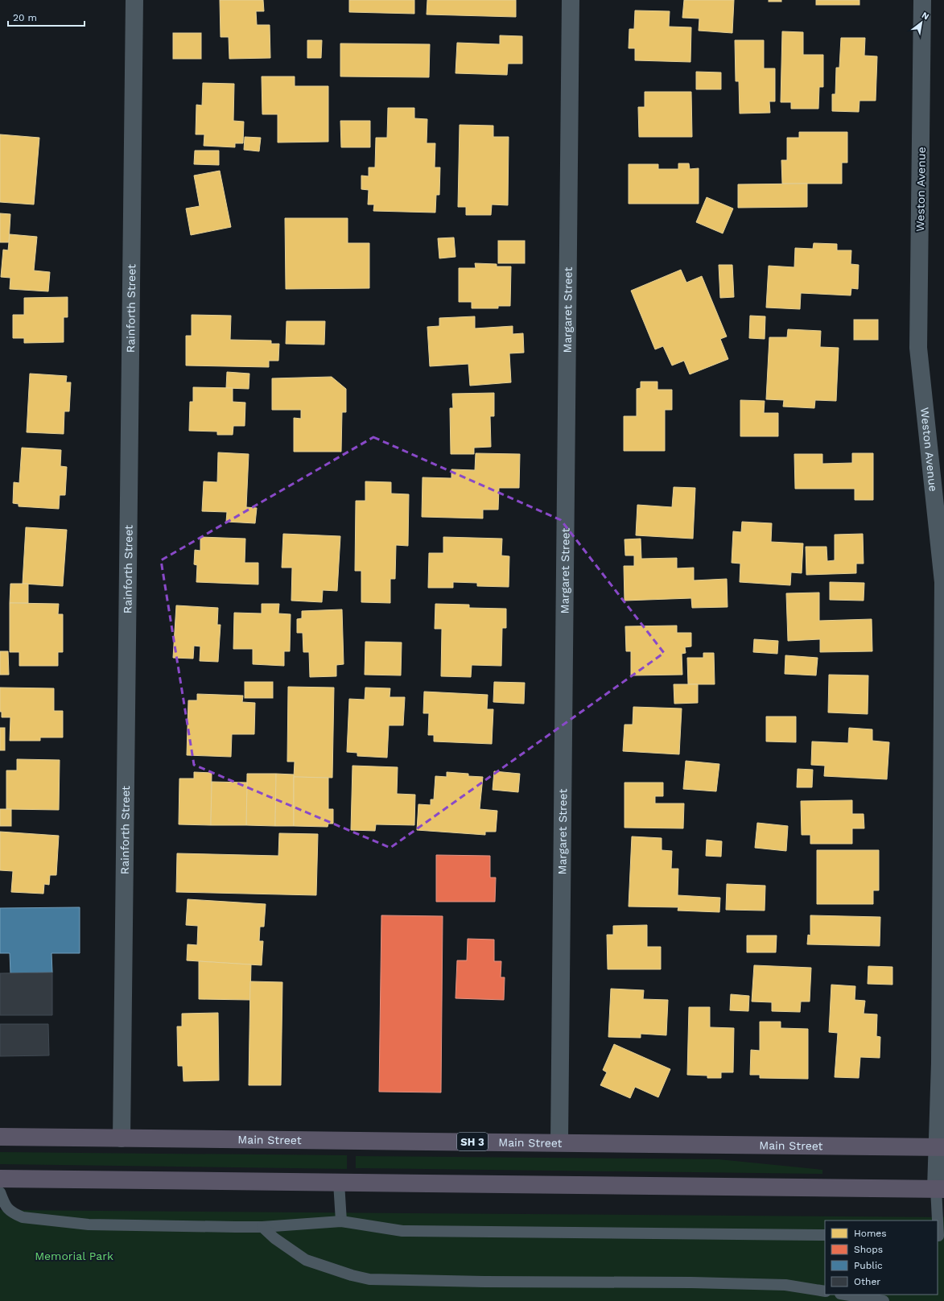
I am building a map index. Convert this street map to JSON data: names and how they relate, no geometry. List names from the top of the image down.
{
  "streets": {
    "highway": ["Main Street", "SH 3"],
    "street": ["Weston Avenue", "Rainforth Street", "Margaret Street"]
  },
  "crossings": [
    ["Weston Avenue", "Main Street"],
    ["Rainforth Street", "Main Street"],
    ["Margaret Street", "Main Street"]
  ],
  "parks": ["Memorial Park"],
  "legend": [
    "Homes",
    "Shops",
    "Public",
    "Other"
  ],
  "scale_bar": "20 m",
  "north": "top right"
}
